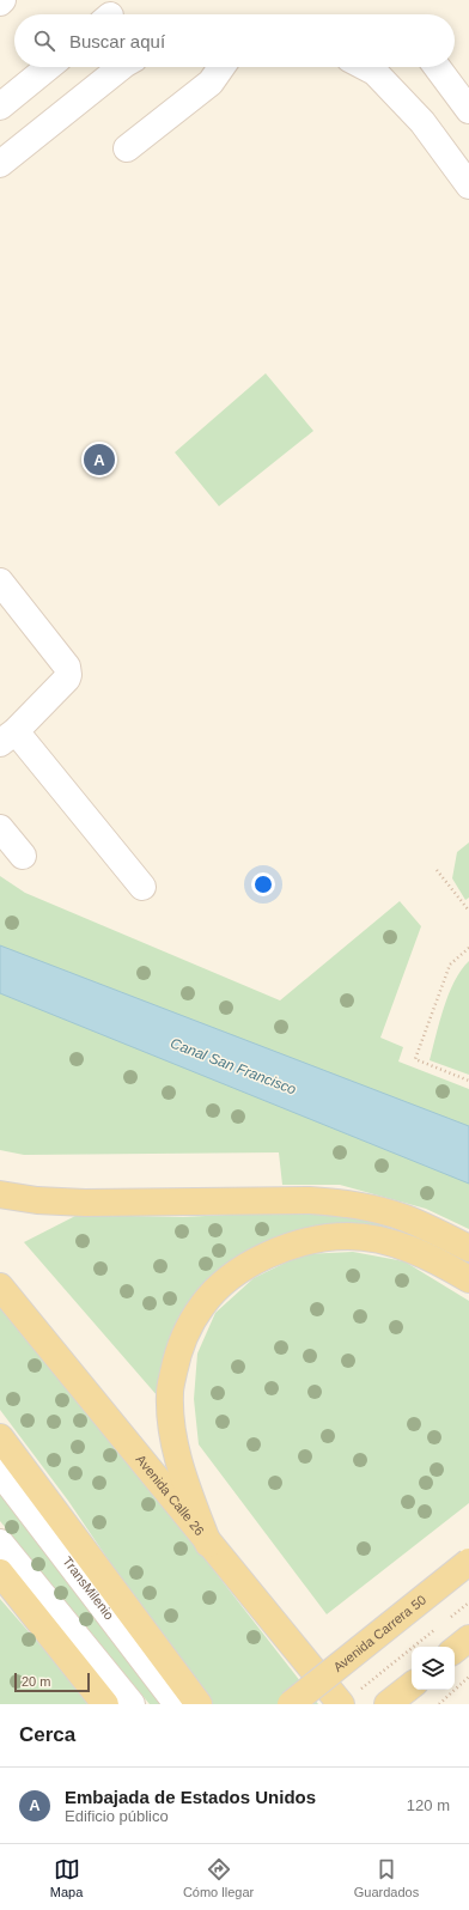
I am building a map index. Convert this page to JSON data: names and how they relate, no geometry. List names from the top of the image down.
{
  "streets": {
    "main road": ["Avenida Calle 26", "Avenida Carrera 50"],
    "lane": ["TransMilenio"]
  },
  "water": ["Canal San Francisco"],
  "scale_bar": "20 m",
  "page": {
    "search": "Buscar aquí",
    "pins": "A",
    "scale": "20 m",
    "heading": "Cerca",
    "list": [
      {
        "mark": "A",
        "name": "Embajada de Estados Unidos",
        "note": "Edificio público",
        "value": "120 m"
      }
    ],
    "nav": ["Mapa", "Cómo llegar", "Guardados"]
  }
}
